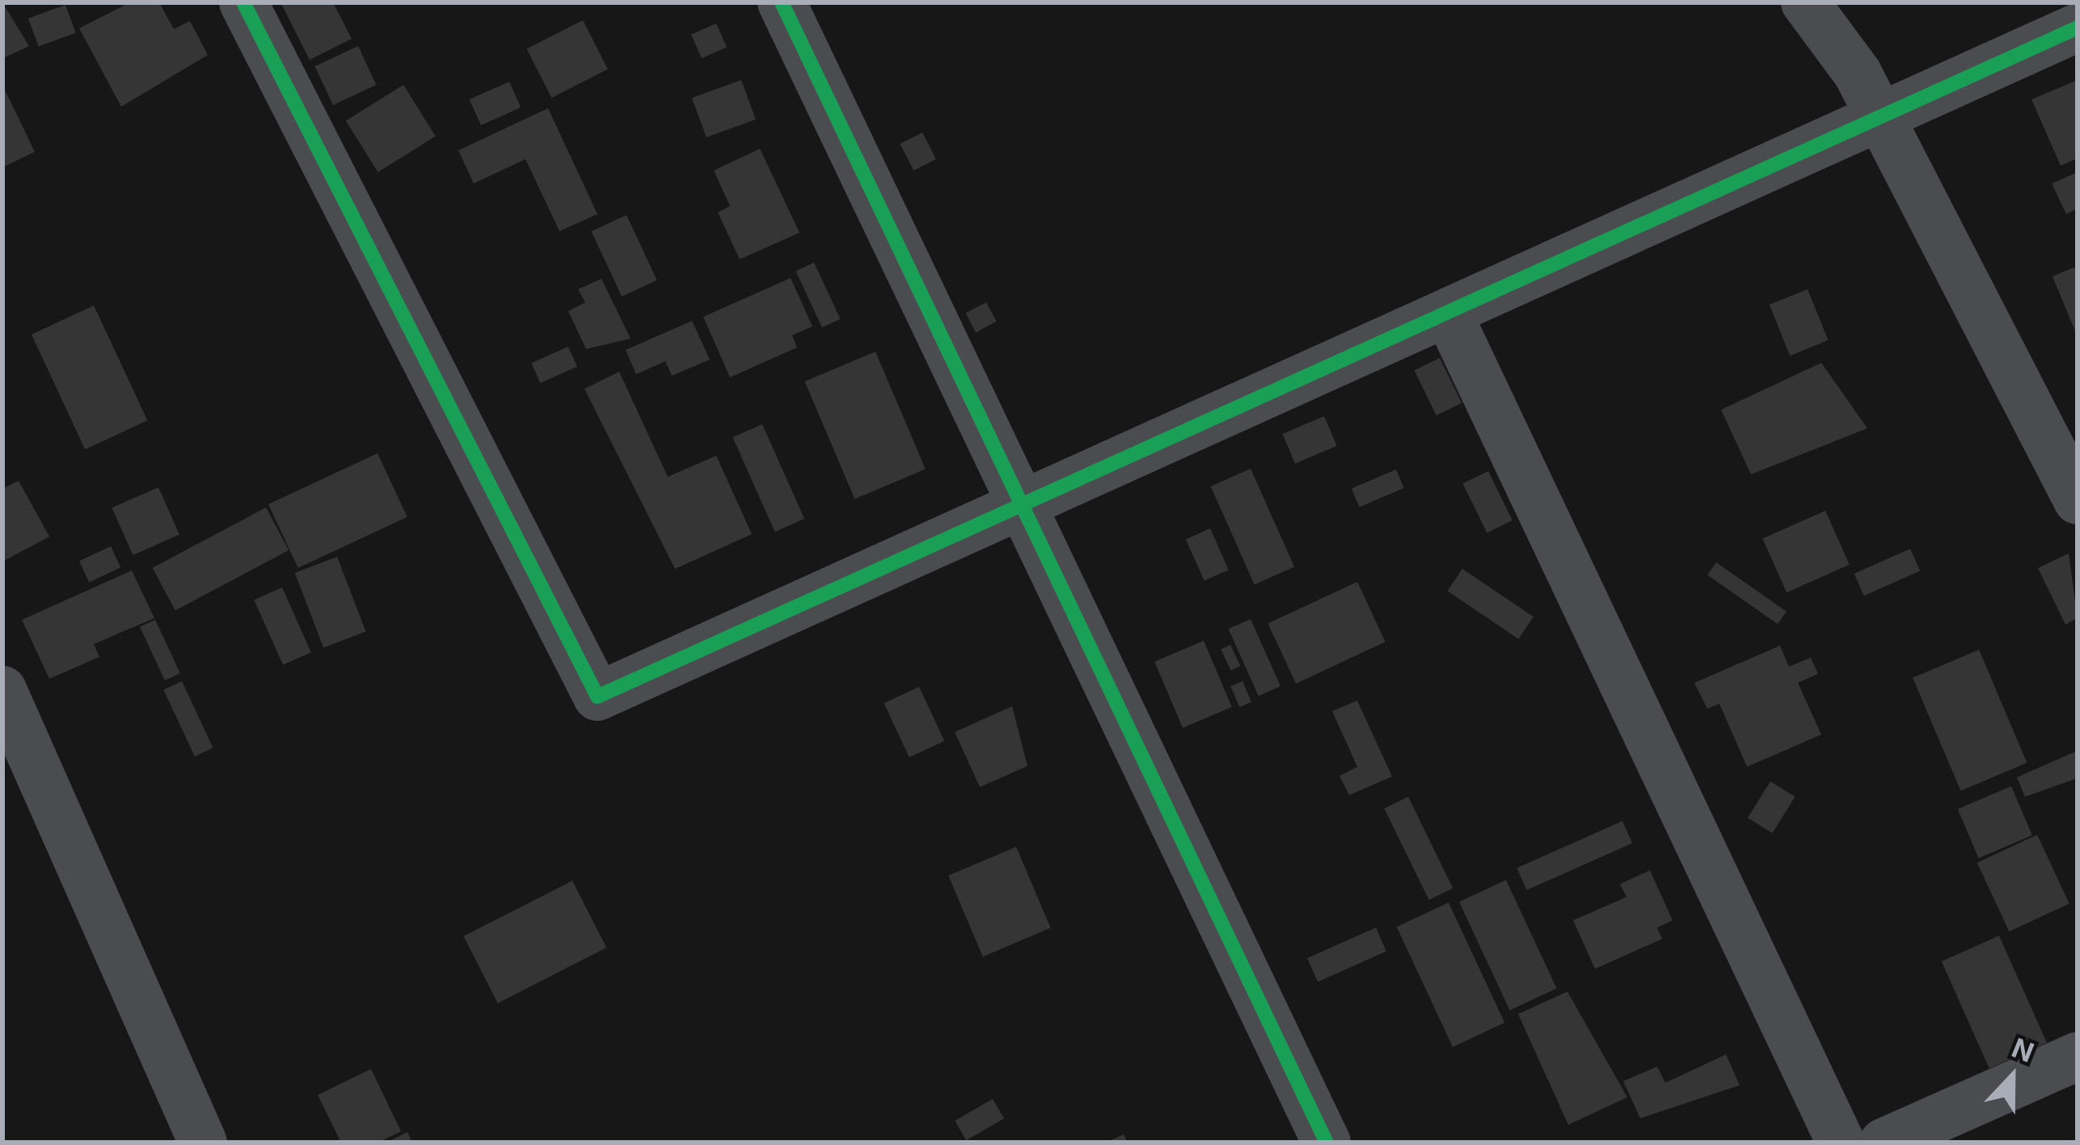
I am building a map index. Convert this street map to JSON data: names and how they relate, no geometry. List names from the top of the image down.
{
  "north": "top"
}
